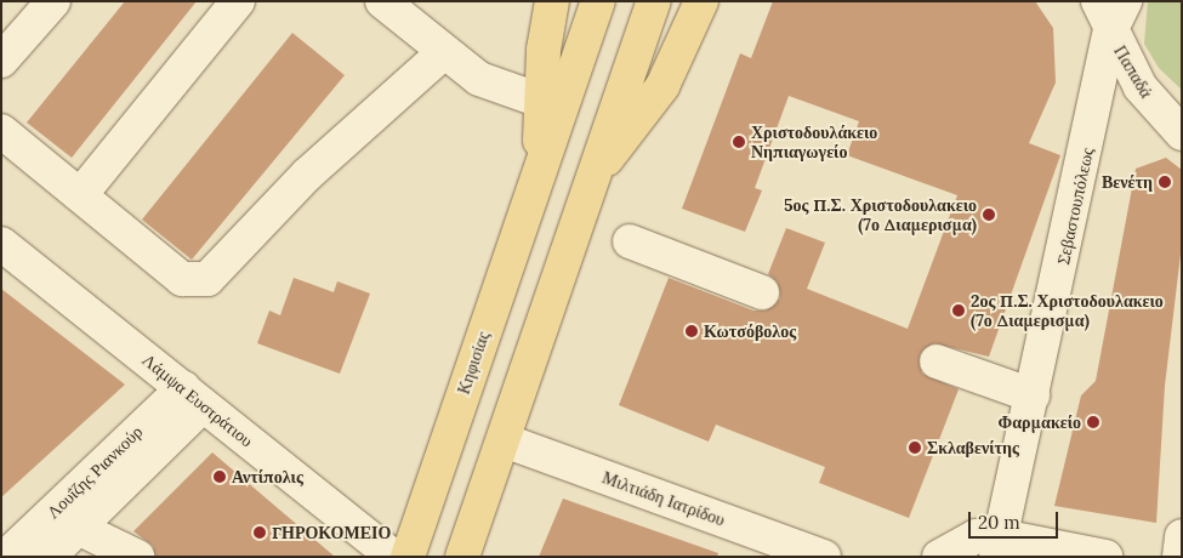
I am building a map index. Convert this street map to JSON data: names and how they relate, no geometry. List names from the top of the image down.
{
  "streets": {
    "main road": ["Κηφισίας"],
    "street": [
      "Παπαδά",
      "Σεβαστουπόλεως",
      "Λάμψα Ευστράτιου",
      "Λουΐζης Ριανκούρ",
      "Μιλτιάδη Ιατρίδου"
    ]
  },
  "crossings": [
    ["Παπαδά", "Σεβαστουπόλεως"],
    ["Λάμψα Ευστράτιου", "Λουΐζης Ριανκούρ"]
  ],
  "places": [
    "Χριστοδουλάκειο Νηπιαγωγείο",
    "Βενέτη",
    "5ος Π.Σ. Χριστοδουλακειο (7ο Διαμερισμα)",
    "2ος Π.Σ. Χριστοδουλακειο (7ο Διαμερισμα)",
    "Κωτσόβολος",
    "Φαρμακείο",
    "Σκλαβενίτης",
    "Αντίπολις",
    "ΓΗΡΟΚΟΜΕΙΟ"
  ],
  "scale_bar": "20 m"
}
